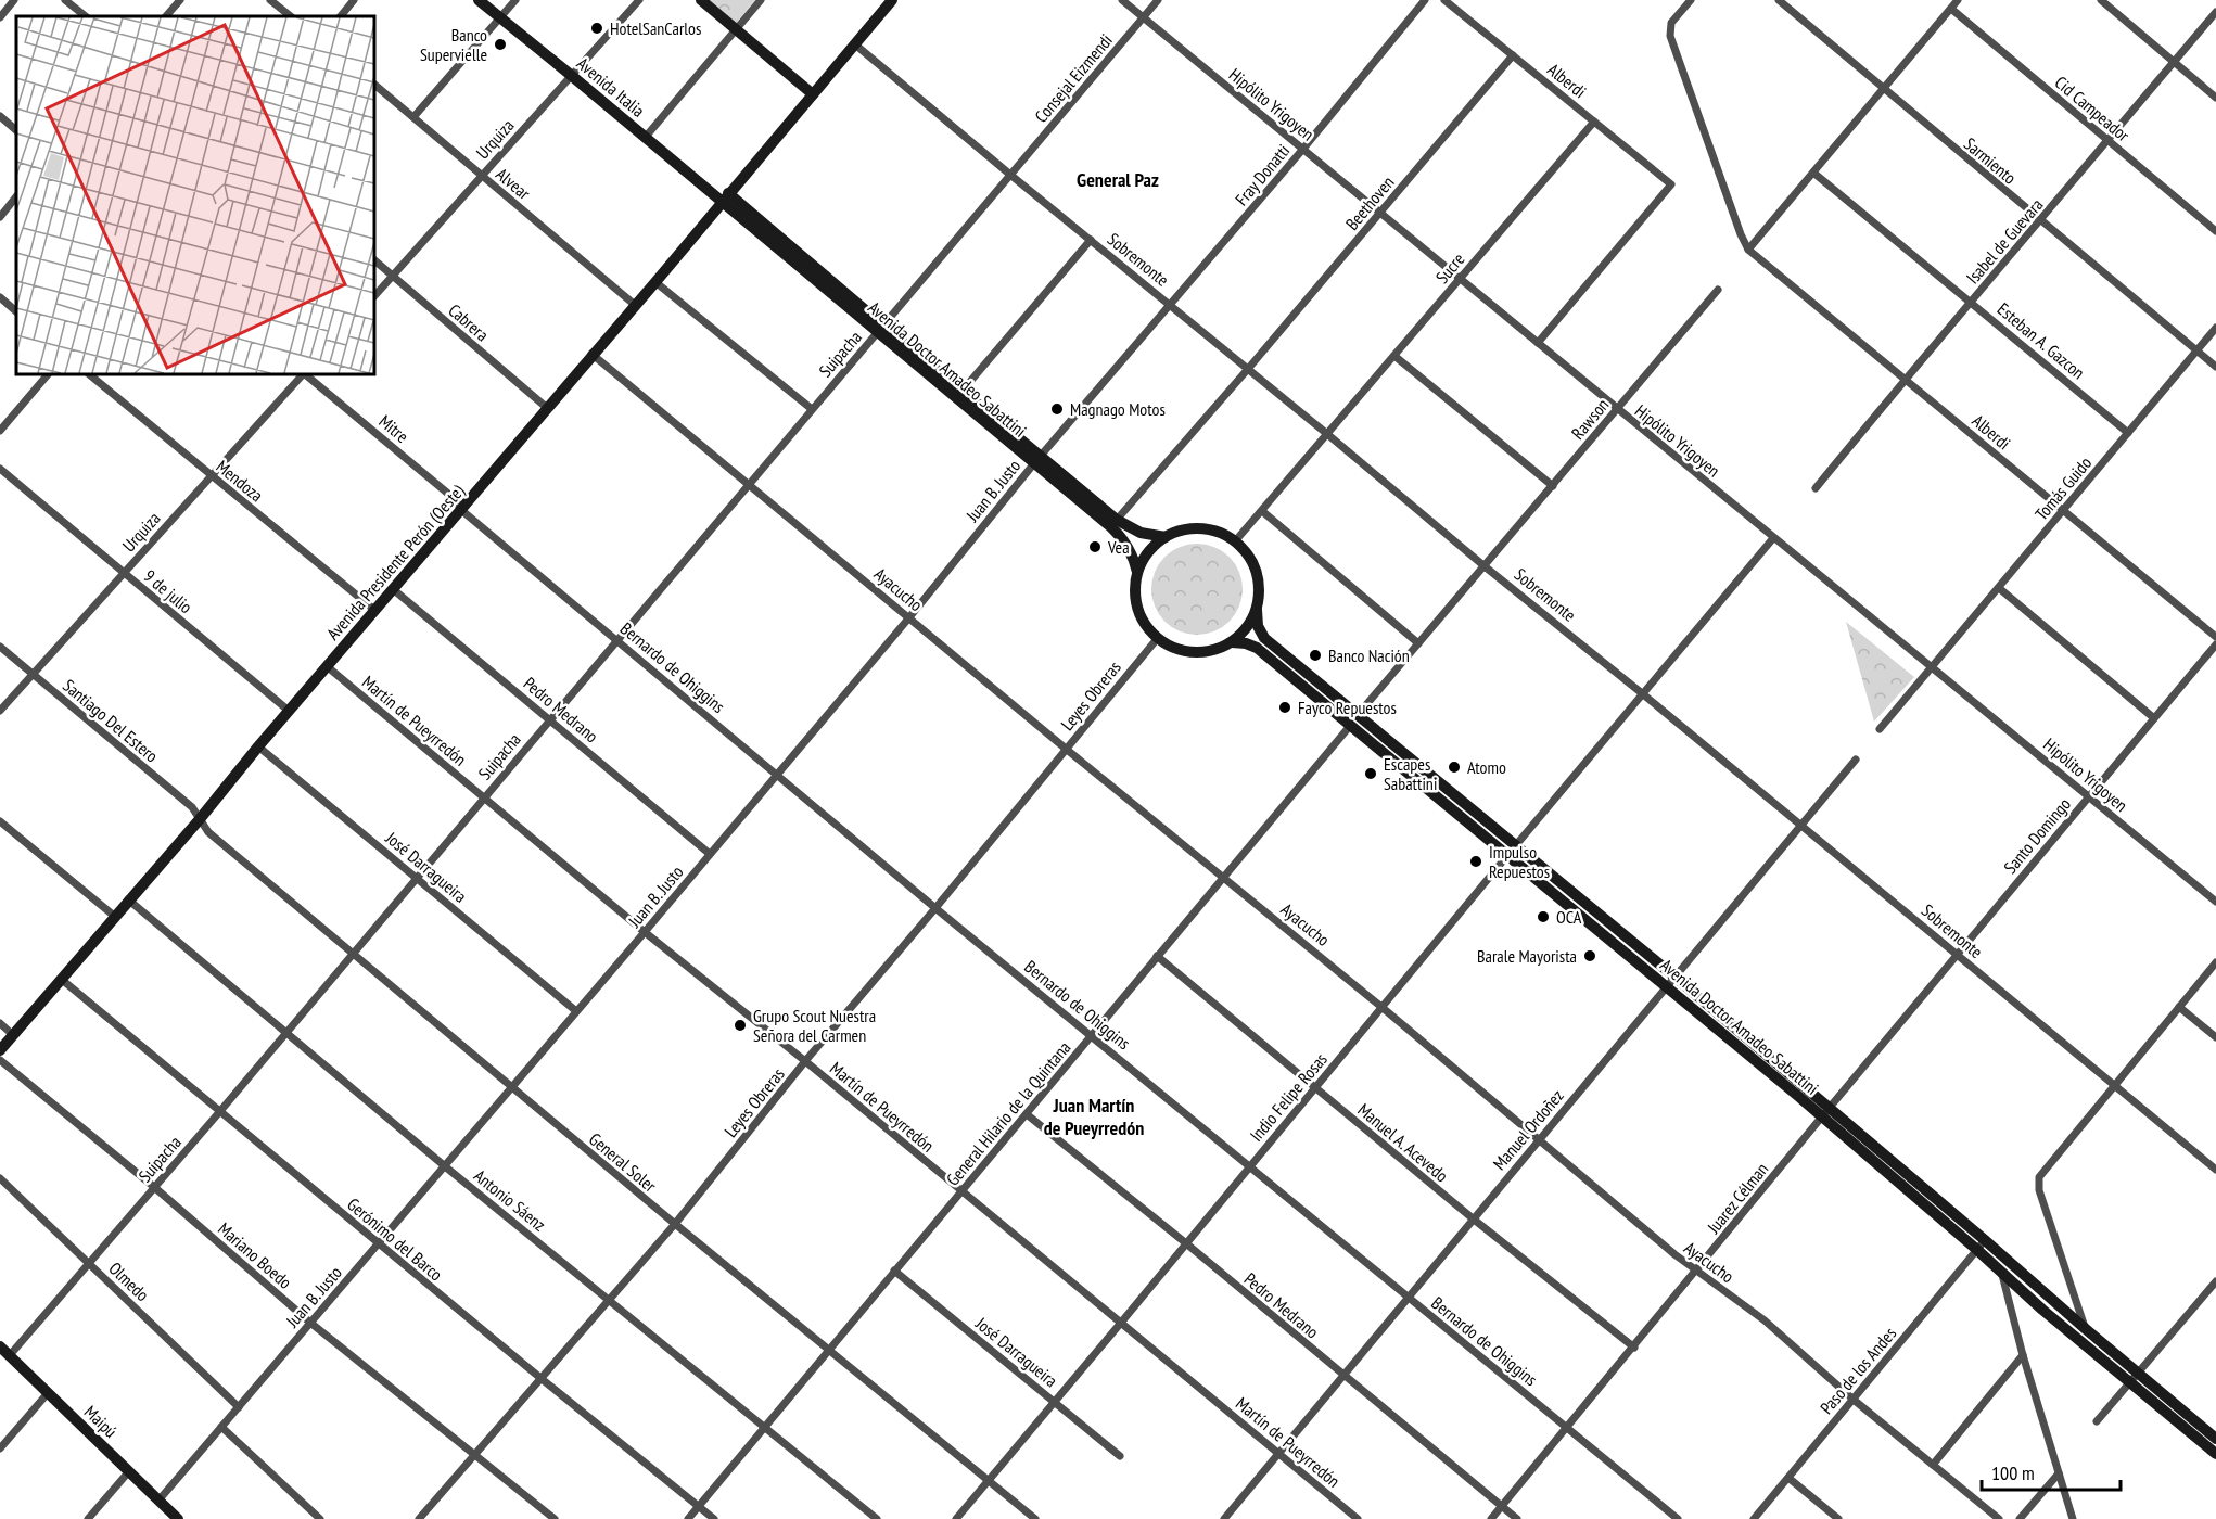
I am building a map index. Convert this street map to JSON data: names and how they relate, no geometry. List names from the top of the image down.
{
  "streets": {
    "main road": [
      "Avenida Italia",
      "Avenida Doctor Amadeo Sabattini",
      "Avenida Presidente Perón (Oeste)",
      "Maipú"
    ],
    "street": [
      "Consejal Eizmendi",
      "Alberdi",
      "Hipólito Yrigoyen",
      "Cid Campeador",
      "Urquiza",
      "Sarmiento",
      "Fray Donatti",
      "Alvear",
      "Beethoven",
      "Isabel de Guevara",
      "Sobremonte",
      "Sucre",
      "Cabrera",
      "Esteban A. Gazcon",
      "Suipacha",
      "Rawson",
      "Mitre",
      "Mendoza",
      "Tomás Guido",
      "Juan B. Justo",
      "Ayacucho",
      "9 de julio",
      "Bernardo de Ohiggins",
      "Leyes Obreras",
      "Pedro Medrano",
      "Santiago Del Estero",
      "Martín de Pueyrredón",
      "Santo Domingo",
      "José Darragueira",
      "Indio Felipe Rosas",
      "General Hilario de la Quintana",
      "Manuel Ordoñez",
      "Manuel A. Acevedo",
      "General Soler",
      "Juarez Célman",
      "Antonio Sáenz",
      "Gerónimo del Barco",
      "Mariano Boedo",
      "Olmedo",
      "Paso de los Andes"
    ]
  },
  "crossings": [
    ["Consejal Eizmendi", "Hipólito Yrigoyen"],
    ["Consejal Eizmendi", "Sobremonte"],
    ["Consejal Eizmendi", "Suipacha"],
    ["Alberdi", "Hipólito Yrigoyen"],
    ["Alberdi", "Beethoven"],
    ["Alberdi", "Isabel de Guevara"],
    ["Alberdi", "Sucre"],
    ["Alberdi", "Tomás Guido"],
    ["Avenida Italia", "Urquiza"],
    ["Avenida Italia", "Avenida Doctor Amadeo Sabattini"],
    ["Avenida Italia", "Avenida Presidente Perón (Oeste)"],
    ["Hipólito Yrigoyen", "Fray Donatti"],
    ["Hipólito Yrigoyen", "Beethoven"],
    ["Hipólito Yrigoyen", "Sucre"],
    ["Hipólito Yrigoyen", "Rawson"],
    ["Hipólito Yrigoyen", "Tomás Guido"],
    ["Hipólito Yrigoyen", "Santo Domingo"],
    ["Cid Campeador", "Isabel de Guevara"],
    ["Urquiza", "Alvear"],
    ["Urquiza", "Cabrera"],
    ["Urquiza", "Mendoza"],
    ["Urquiza", "9 de julio"],
    ["Urquiza", "Santiago Del Estero"],
    ["Sarmiento", "Isabel de Guevara"],
    ["Sarmiento", "Tomás Guido"],
    ["Fray Donatti", "Sobremonte"],
    ["Fray Donatti", "Juan B. Justo"],
    ["Alvear", "Avenida Presidente Perón (Oeste)"],
    ["Beethoven", "Sobremonte"],
    ["Beethoven", "Avenida Doctor Amadeo Sabattini"],
    ["Isabel de Guevara", "Esteban A. Gazcon"],
    ["Sobremonte", "Sucre"],
    ["Sobremonte", "Suipacha"],
    ["Sobremonte", "Rawson"],
    ["Sobremonte", "Juan B. Justo"],
    ["Sobremonte", "Avenida Presidente Perón (Oeste)"],
    ["Sobremonte", "Santo Domingo"],
    ["Sobremonte", "Indio Felipe Rosas"],
    ["Sobremonte", "Manuel Ordoñez"],
    ["Sobremonte", "Juarez Célman"],
    ["Cabrera", "Avenida Presidente Perón (Oeste)"],
    ["Esteban A. Gazcon", "Tomás Guido"],
    ["Suipacha", "Avenida Doctor Amadeo Sabattini"],
    ["Suipacha", "Ayacucho"],
    ["Suipacha", "Bernardo de Ohiggins"],
    ["Suipacha", "Pedro Medrano"],
    ["Suipacha", "Martín de Pueyrredón"],
    ["Suipacha", "José Darragueira"],
    ["Suipacha", "General Soler"],
    ["Suipacha", "Antonio Sáenz"],
    ["Suipacha", "Gerónimo del Barco"],
    ["Suipacha", "Mariano Boedo"],
    ["Suipacha", "Olmedo"],
    ["Suipacha", "Maipú"],
    ["Avenida Doctor Amadeo Sabattini", "Juan B. Justo"],
    ["Avenida Doctor Amadeo Sabattini", "Avenida Presidente Perón (Oeste)"],
    ["Avenida Doctor Amadeo Sabattini", "Leyes Obreras"],
    ["Avenida Doctor Amadeo Sabattini", "Indio Felipe Rosas"],
    ["Avenida Doctor Amadeo Sabattini", "General Hilario de la Quintana"],
    ["Avenida Doctor Amadeo Sabattini", "Manuel Ordoñez"],
    ["Avenida Doctor Amadeo Sabattini", "Juarez Célman"],
    ["Avenida Doctor Amadeo Sabattini", "Paso de los Andes"],
    ["Mitre", "Avenida Presidente Perón (Oeste)"],
    ["Mitre", "Bernardo de Ohiggins"],
    ["Mendoza", "Avenida Presidente Perón (Oeste)"],
    ["Juan B. Justo", "Ayacucho"],
    ["Juan B. Justo", "Bernardo de Ohiggins"],
    ["Juan B. Justo", "Pedro Medrano"],
    ["Juan B. Justo", "Martín de Pueyrredón"],
    ["Juan B. Justo", "José Darragueira"],
    ["Juan B. Justo", "General Soler"],
    ["Juan B. Justo", "Antonio Sáenz"],
    ["Juan B. Justo", "Gerónimo del Barco"],
    ["Juan B. Justo", "Mariano Boedo"],
    ["Juan B. Justo", "Olmedo"],
    ["Juan B. Justo", "Maipú"],
    ["Avenida Presidente Perón (Oeste)", "Ayacucho"],
    ["Avenida Presidente Perón (Oeste)", "9 de julio"],
    ["Avenida Presidente Perón (Oeste)", "Bernardo de Ohiggins"],
    ["Avenida Presidente Perón (Oeste)", "Pedro Medrano"],
    ["Avenida Presidente Perón (Oeste)", "Santiago Del Estero"],
    ["Avenida Presidente Perón (Oeste)", "Martín de Pueyrredón"],
    ["Avenida Presidente Perón (Oeste)", "José Darragueira"],
    ["Avenida Presidente Perón (Oeste)", "General Soler"],
    ["Avenida Presidente Perón (Oeste)", "Antonio Sáenz"],
    ["Avenida Presidente Perón (Oeste)", "Gerónimo del Barco"],
    ["Ayacucho", "Leyes Obreras"],
    ["Ayacucho", "Indio Felipe Rosas"],
    ["Ayacucho", "General Hilario de la Quintana"],
    ["Ayacucho", "Manuel Ordoñez"],
    ["Ayacucho", "Juarez Célman"],
    ["Ayacucho", "Paso de los Andes"],
    ["Bernardo de Ohiggins", "Leyes Obreras"],
    ["Bernardo de Ohiggins", "Indio Felipe Rosas"],
    ["Bernardo de Ohiggins", "General Hilario de la Quintana"],
    ["Bernardo de Ohiggins", "Manuel Ordoñez"],
    ["Bernardo de Ohiggins", "Juarez Célman"],
    ["Leyes Obreras", "Martín de Pueyrredón"],
    ["Leyes Obreras", "General Soler"],
    ["Leyes Obreras", "Antonio Sáenz"],
    ["Leyes Obreras", "Gerónimo del Barco"],
    ["Leyes Obreras", "Mariano Boedo"],
    ["Pedro Medrano", "Indio Felipe Rosas"],
    ["Pedro Medrano", "General Hilario de la Quintana"],
    ["Pedro Medrano", "Manuel Ordoñez"],
    ["Pedro Medrano", "Juarez Célman"],
    ["Santiago Del Estero", "General Soler"],
    ["Martín de Pueyrredón", "Indio Felipe Rosas"],
    ["Martín de Pueyrredón", "General Hilario de la Quintana"],
    ["Martín de Pueyrredón", "Manuel Ordoñez"],
    ["Santo Domingo", "Juarez Célman"],
    ["José Darragueira", "Indio Felipe Rosas"],
    ["José Darragueira", "General Hilario de la Quintana"],
    ["Indio Felipe Rosas", "Manuel A. Acevedo"],
    ["Indio Felipe Rosas", "General Soler"],
    ["General Hilario de la Quintana", "Manuel A. Acevedo"],
    ["General Hilario de la Quintana", "General Soler"],
    ["General Hilario de la Quintana", "Antonio Sáenz"],
    ["General Hilario de la Quintana", "Gerónimo del Barco"],
    ["Manuel Ordoñez", "Manuel A. Acevedo"],
    ["Manuel A. Acevedo", "Juarez Célman"]
  ],
  "districts": ["General Paz", "Juan Martín de Pueyrredón"],
  "places": [
    "HotelSanCarlos",
    "Banco Supervielle",
    "Magnago Motos",
    "Vea",
    "Banco Nación",
    "Fayco Repuestos",
    "Atomo",
    "Escapes Sabattini",
    "Impulso Repuestos",
    "OCA",
    "Barale Mayorista",
    "Grupo Scout Nuestra Señora del Carmen"
  ],
  "scale_bar": "100 m"
}
